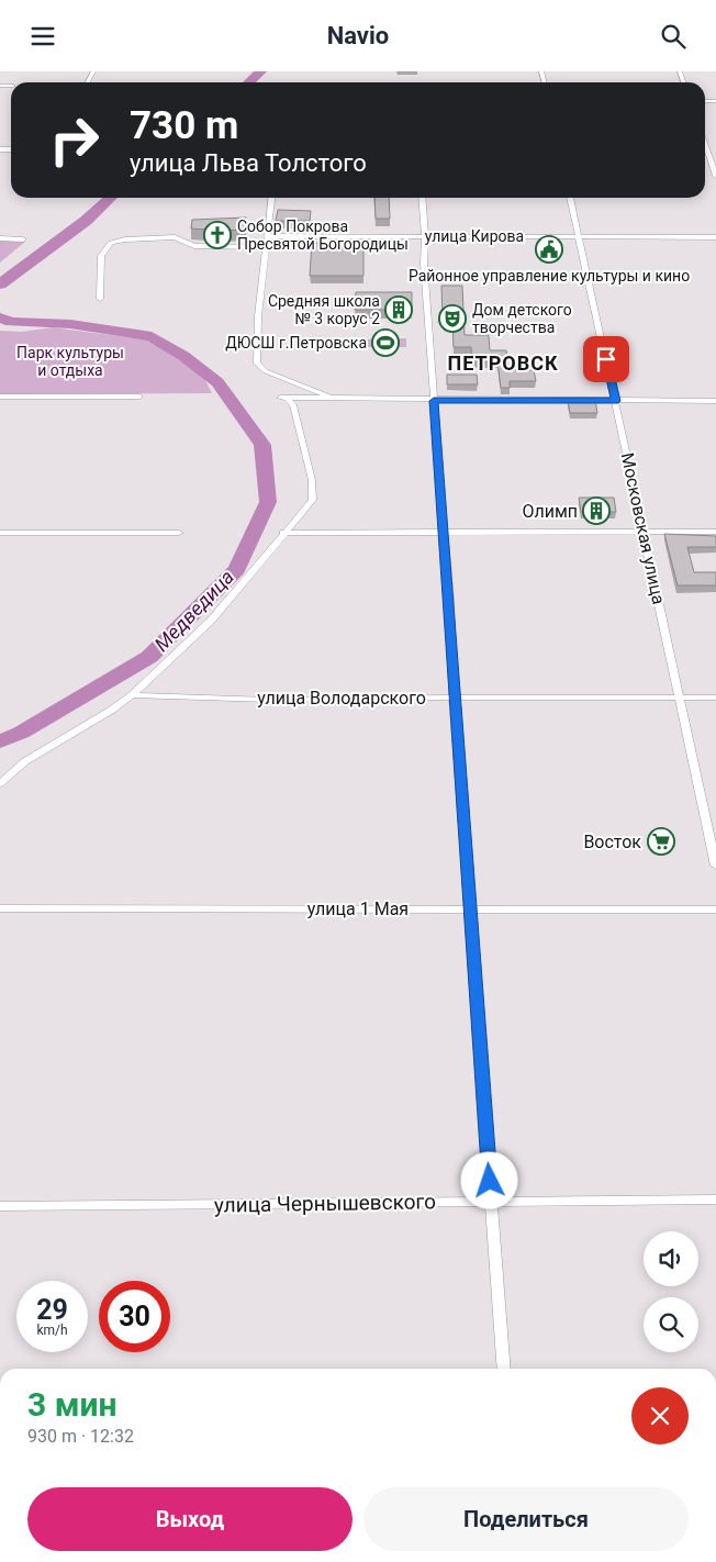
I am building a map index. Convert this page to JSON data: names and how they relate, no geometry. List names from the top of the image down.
{
  "streets": {
    "street": [
      "улица Кирова",
      "Московская улица",
      "улица Володарского",
      "улица 1 Мая",
      "улица Чернышевского"
    ]
  },
  "crossings": [
    ["улица Кирова", "Московская улица"],
    ["Московская улица", "улица Володарского"]
  ],
  "districts": ["ПЕТРОВСК"],
  "water": ["Медведица"],
  "parks": ["Парк культуры и отдыха"],
  "places": {
    "church": ["Собор Покрова Пресвятой Богородицы"],
    "public building": ["Районное управление культуры и кино"],
    "building": ["Средняя школа № 3 корус 2", "Олимп"],
    "theatre": ["Дом детского творчества"],
    "sports": ["ДЮСШ г.Петровска"],
    "supermarket": ["Восток"]
  },
  "page": {
    "header": "Navio",
    "turn": ["730 m", "улица Льва Толстого"],
    "speed": "29 km/h",
    "limit": "30",
    "heading": ["3 мин", "930 m · 12:32"],
    "buttons": ["Выход", "Поделиться"]
  }
}
